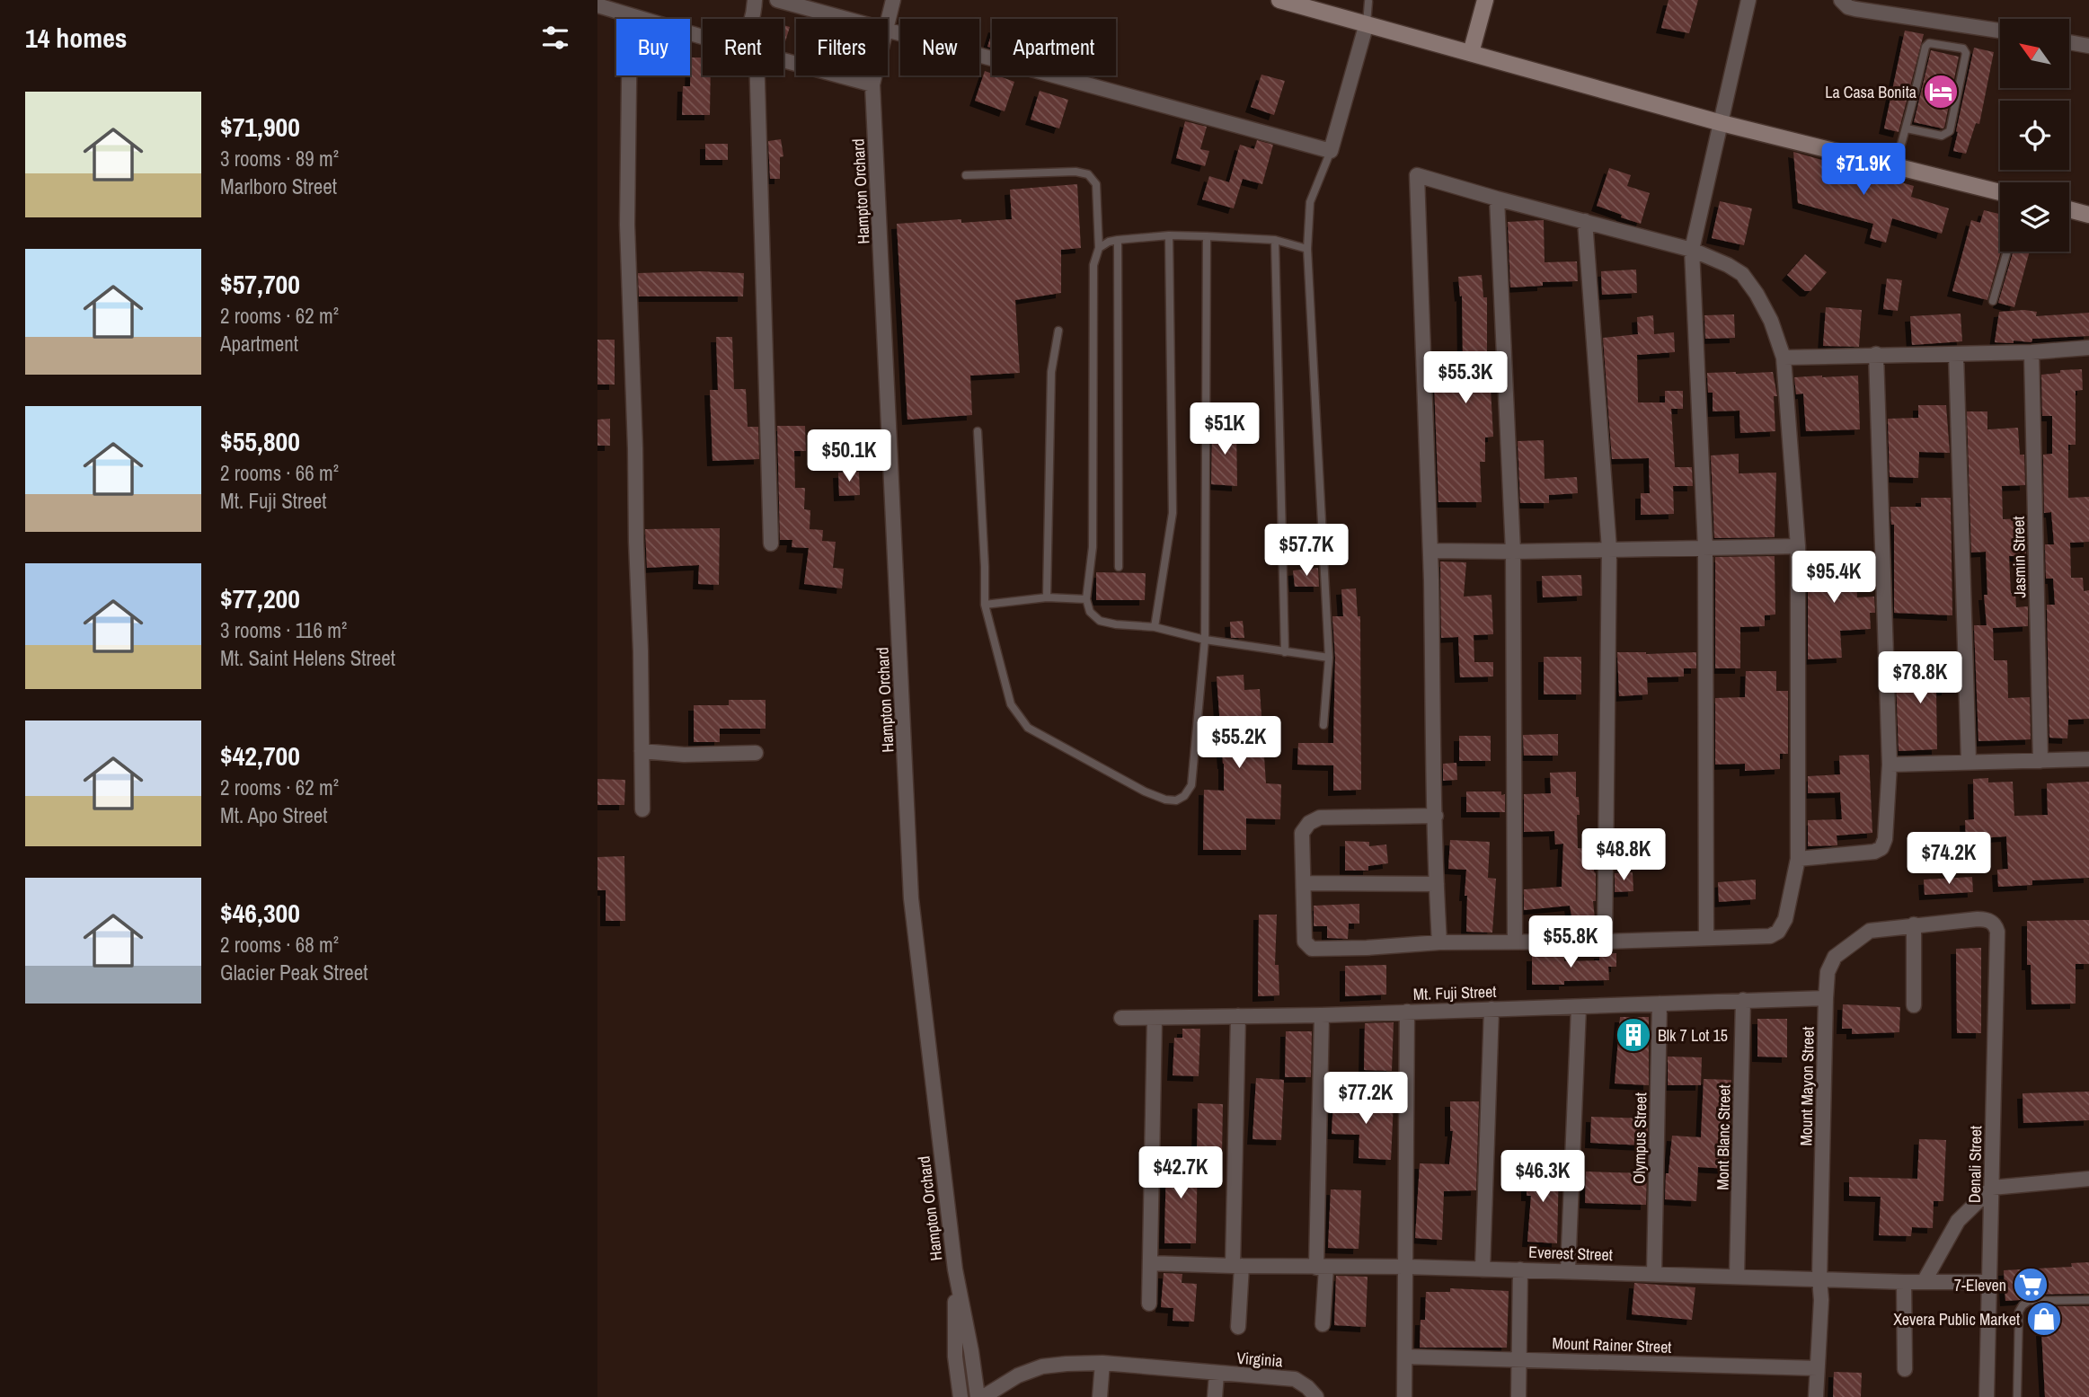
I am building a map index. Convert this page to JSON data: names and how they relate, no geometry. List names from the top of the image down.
{
  "streets": {
    "street": [
      "Hampton Orchard",
      "Jasmin Street",
      "Mt. Fuji Street",
      "Mount Mayon Street",
      "Mont Blanc Street",
      "Olympus Street",
      "Denali Street",
      "Everest Street",
      "Mount Rainer Street",
      "Virginia"
    ]
  },
  "crossings": [
    ["Mt. Fuji Street", "Mount Mayon Street"],
    ["Mt. Fuji Street", "Mont Blanc Street"],
    ["Mt. Fuji Street", "Olympus Street"],
    ["Mount Mayon Street", "Denali Street"],
    ["Mount Mayon Street", "Everest Street"],
    ["Mount Mayon Street", "Mount Rainer Street"],
    ["Mont Blanc Street", "Everest Street"],
    ["Olympus Street", "Everest Street"],
    ["Denali Street", "Everest Street"]
  ],
  "places": {
    "hotel": ["La Casa Bonita"],
    "building": ["Blk 7 Lot 15"],
    "supermarket": ["7-Eleven"],
    "shop": ["Xevera Public Market"]
  },
  "north": "top left",
  "page": {
    "heading": "14 homes",
    "chip": [
      "Buy",
      "Rent",
      "Filters",
      "New",
      "Apartment"
    ],
    "list": [
      {
        "name": "$71,900",
        "note": "3 rooms · 89 m² · Marlboro Street"
      },
      {
        "name": "$57,700",
        "note": "2 rooms · 62 m² · Apartment"
      },
      {
        "name": "$55,800",
        "note": "2 rooms · 66 m² · Mt. Fuji Street"
      },
      {
        "name": "$77,200",
        "note": "3 rooms · 116 m² · Mt. Saint Helens Street"
      },
      {
        "name": "$42,700",
        "note": "2 rooms · 62 m² · Mt. Apo Street"
      },
      {
        "name": "$46,300",
        "note": "2 rooms · 68 m² · Glacier Peak Street"
      }
    ],
    "price": [
      "$71.9K",
      "$55.3K",
      "$51K",
      "$50.1K",
      "$57.7K",
      "$95.4K",
      "$78.8K",
      "$55.2K",
      "$48.8K",
      "$74.2K",
      "$55.8K",
      "$77.2K",
      "$42.7K",
      "$46.3K"
    ]
  }
}
